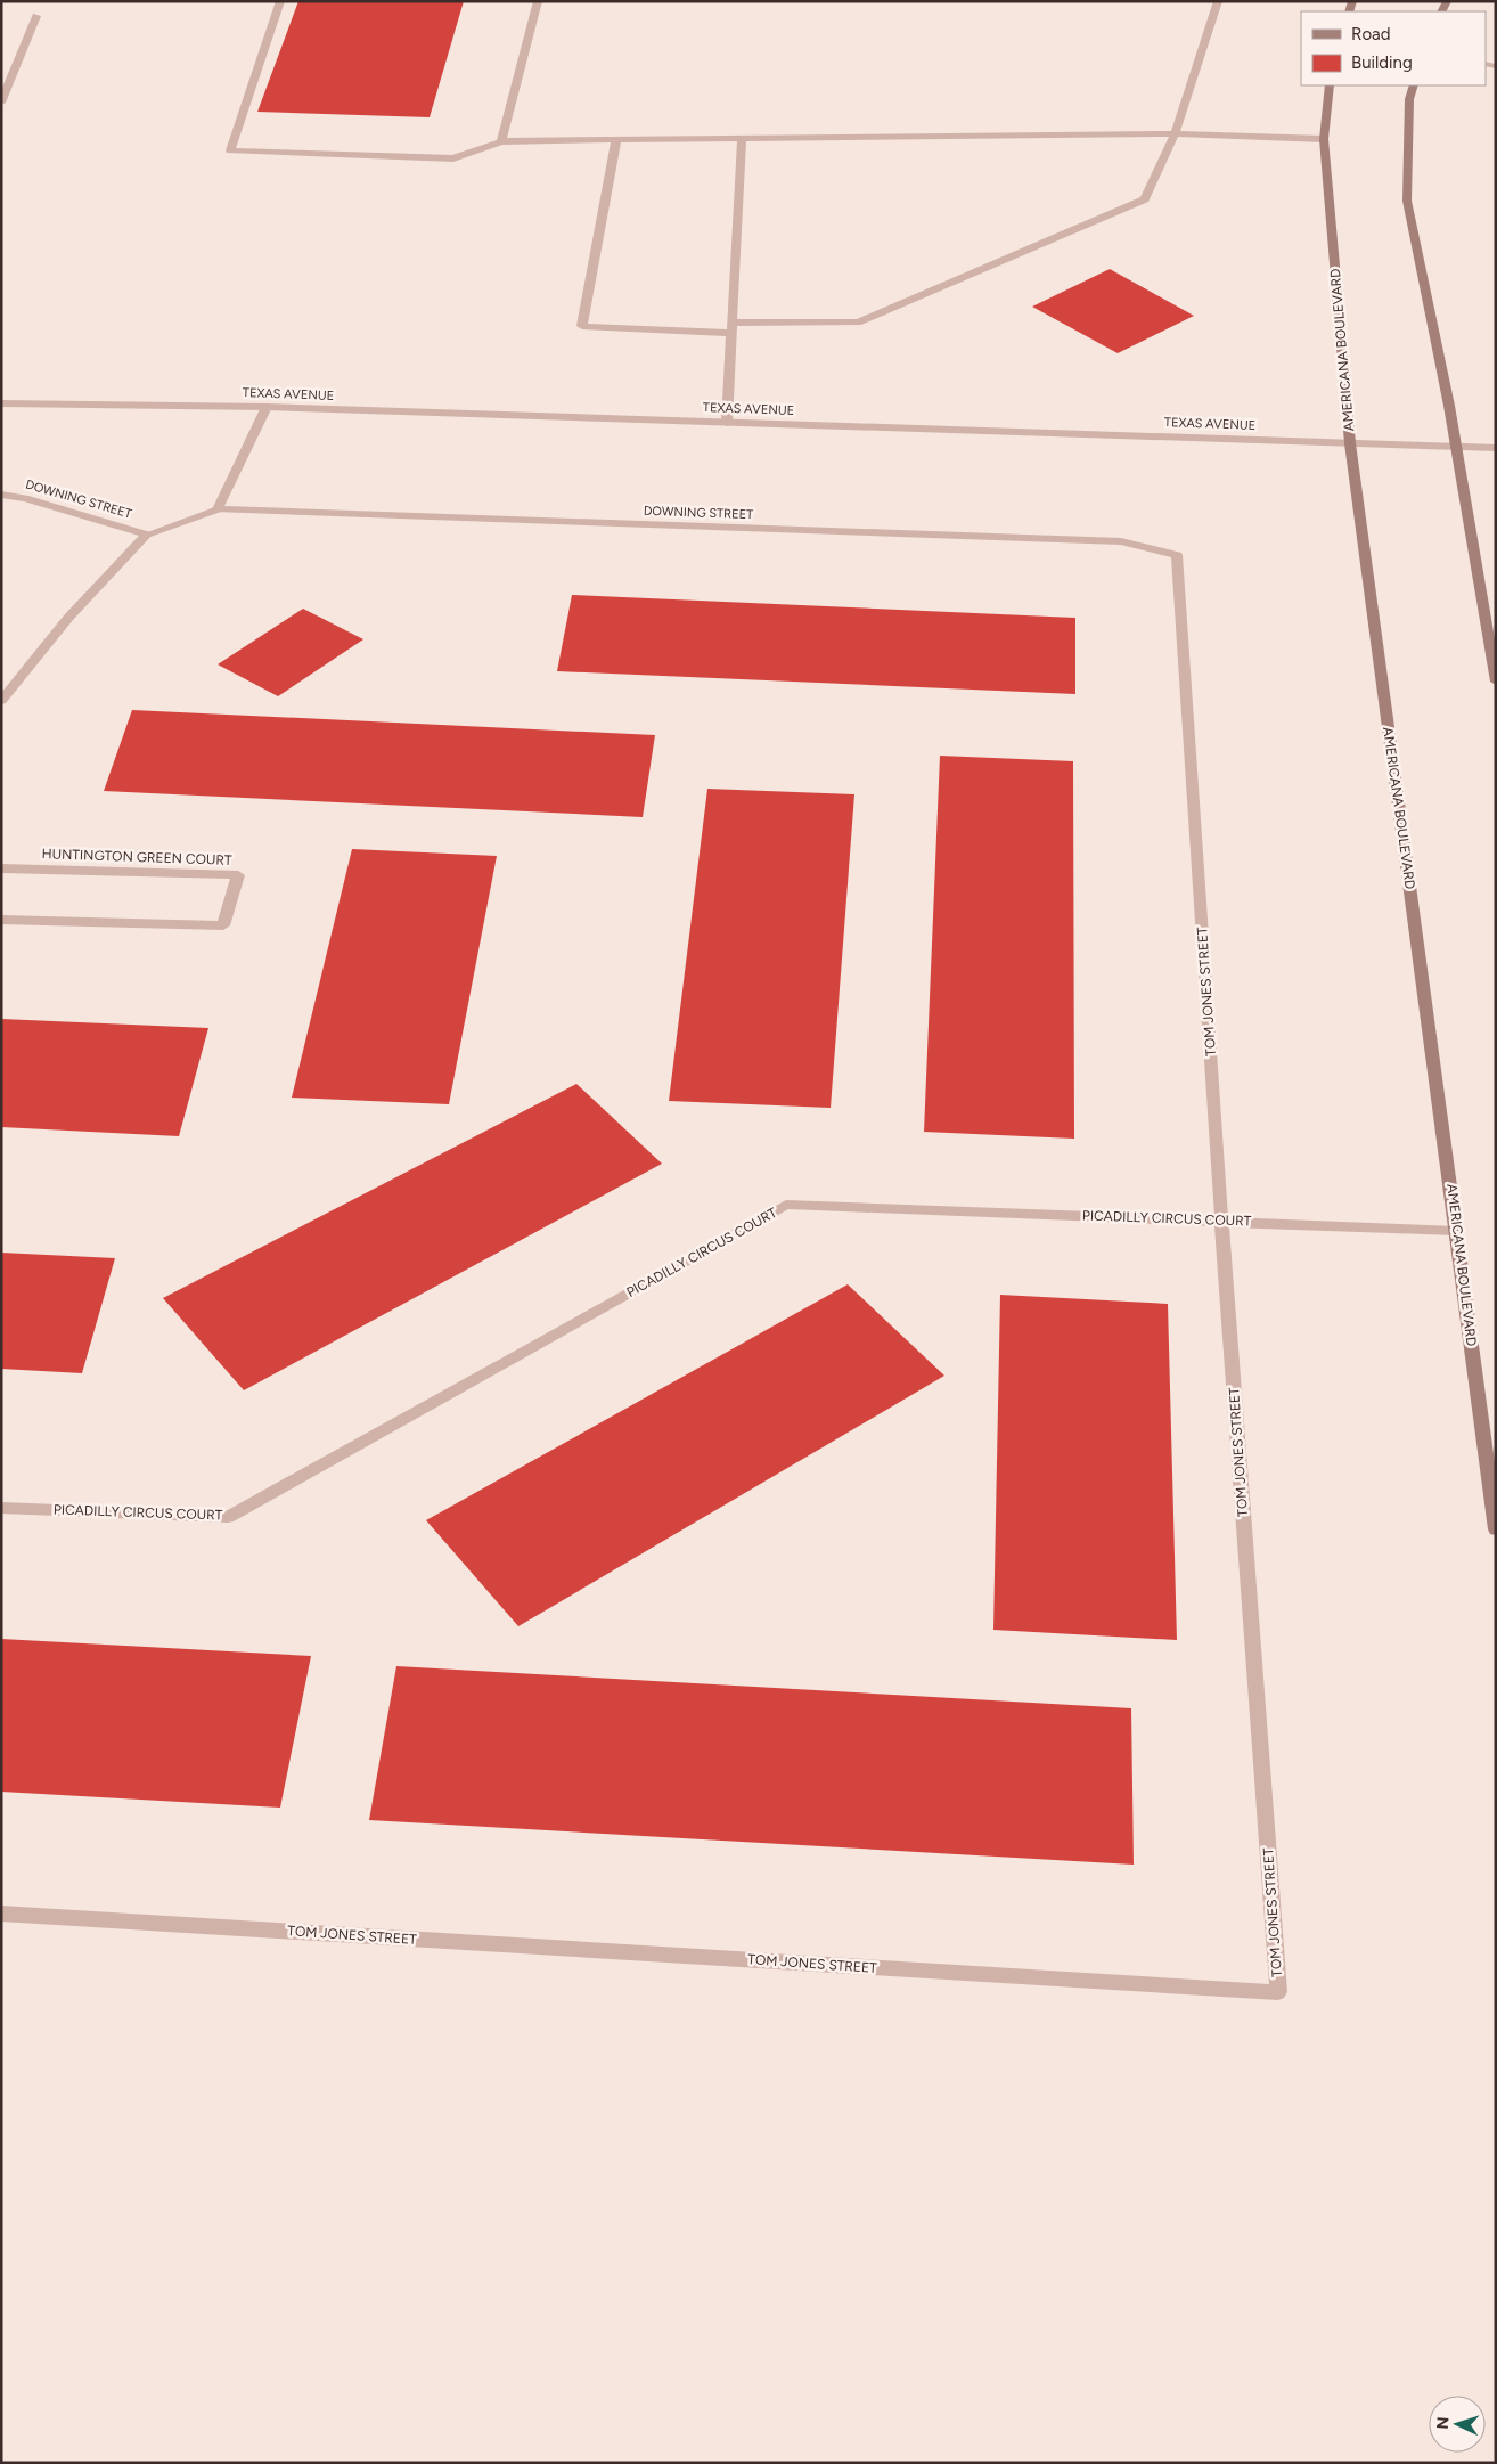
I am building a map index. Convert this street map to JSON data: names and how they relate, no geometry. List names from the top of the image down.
{
  "streets": {
    "main road": ["AMERICANA BOULEVARD"],
    "street": [
      "TEXAS AVENUE",
      "DOWNING STREET",
      "HUNTINGTON GREEN COURT",
      "TOM JONES STREET",
      "PICADILLY CIRCUS COURT"
    ]
  },
  "crossings": [
    ["AMERICANA BOULEVARD", "TEXAS AVENUE"],
    ["AMERICANA BOULEVARD", "PICADILLY CIRCUS COURT"],
    ["DOWNING STREET", "TOM JONES STREET"],
    ["TOM JONES STREET", "PICADILLY CIRCUS COURT"]
  ],
  "legend": ["Road", "Building"],
  "north": "left"
}
